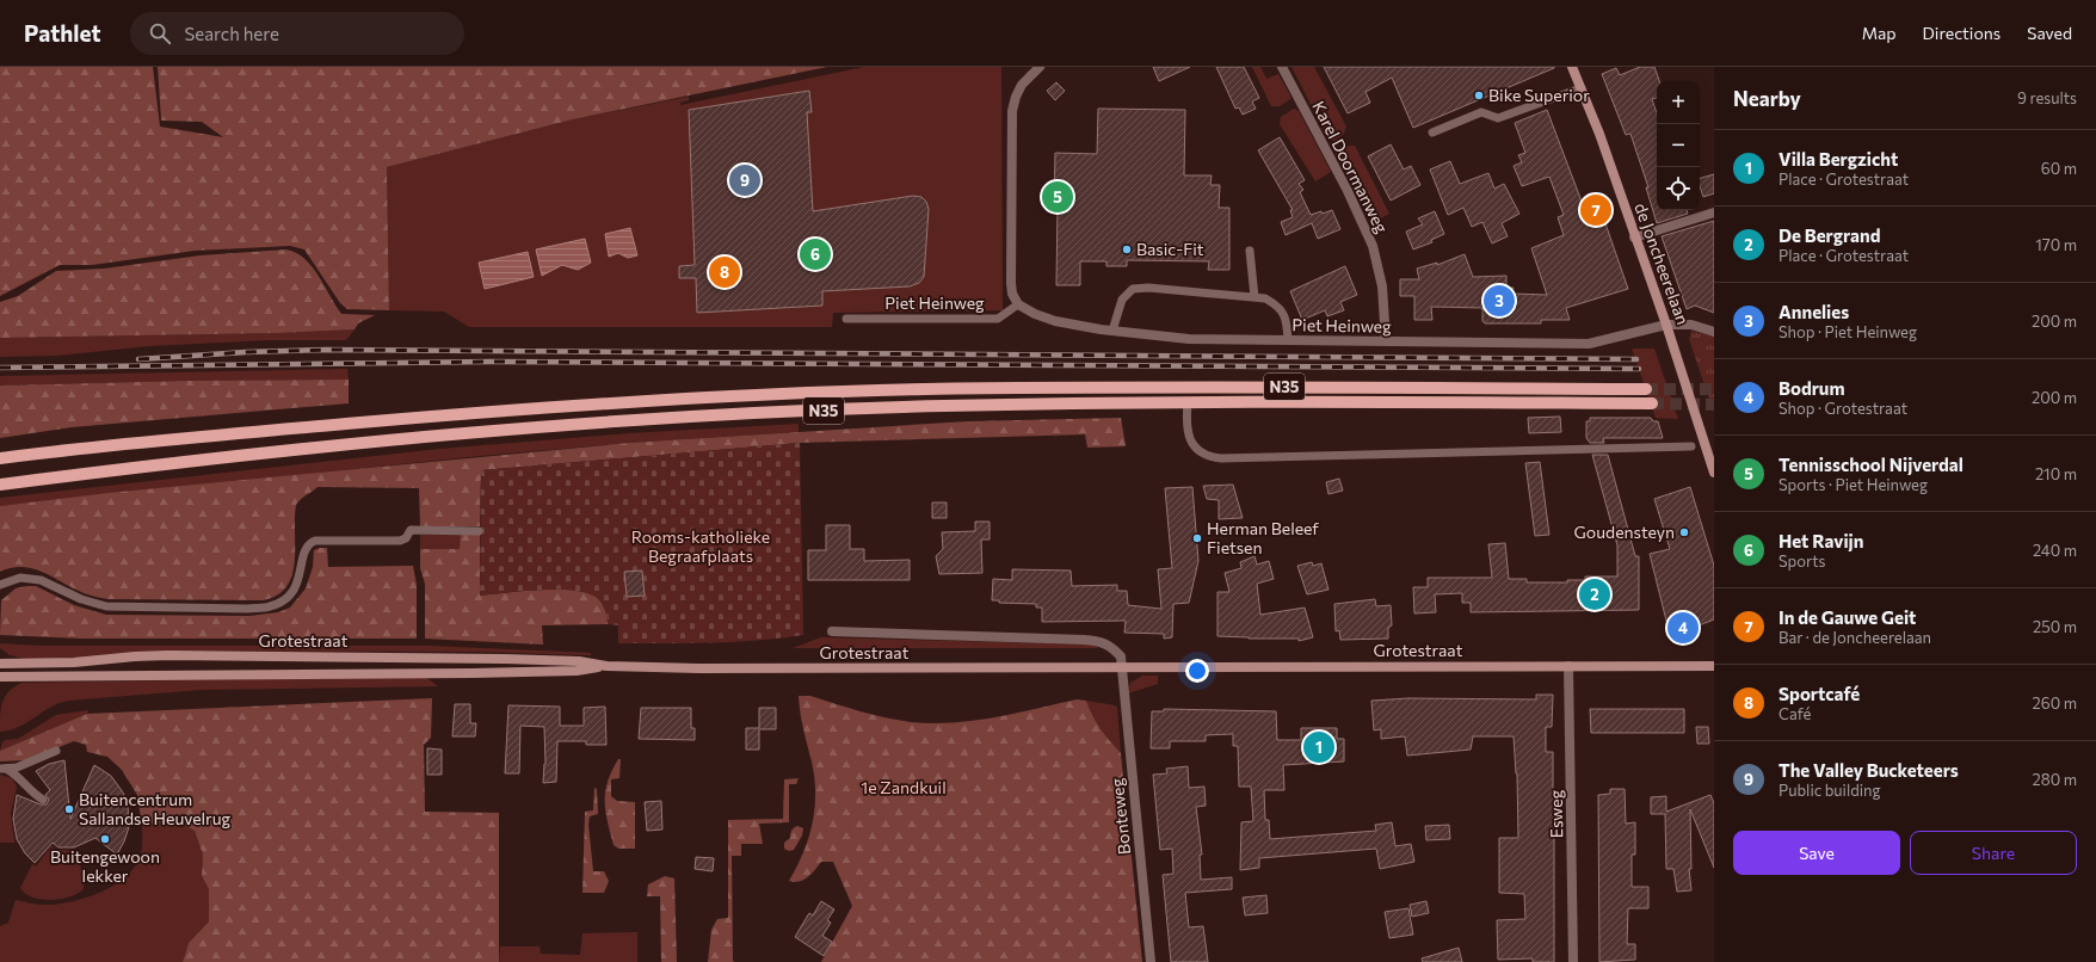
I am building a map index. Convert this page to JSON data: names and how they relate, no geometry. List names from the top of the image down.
{
  "streets": {
    "main road": ["N35"],
    "street": [
      "Karel Doormanweg",
      "de Joncheerelaan",
      "Piet Heinweg",
      "Grotestraat",
      "Esweg",
      "Bonteweg"
    ]
  },
  "crossings": [
    ["Karel Doormanweg", "Piet Heinweg"],
    ["de Joncheerelaan", "Piet Heinweg"],
    ["Grotestraat", "Esweg"],
    ["Grotestraat", "Bonteweg"]
  ],
  "parks": ["Rooms-katholieke Begraafplaats", "1e Zandkuil"],
  "places": [
    "Bike Superior",
    "Basic-Fit",
    "Goudensteyn",
    "Herman Beleef Fietsen",
    "Buitencentrum Sallandse Heuvelrug",
    "Buitengewoon lekker"
  ],
  "page": {
    "header": "Pathlet",
    "search": "Search here",
    "nav": ["Map", "Directions", "Saved"],
    "heading": ["Nearby", "9 results"],
    "map_buttons": ["+", "−"],
    "list": [
      {
        "mark": "1",
        "name": "Villa Bergzicht",
        "note": "Place · Grotestraat",
        "value": "60 m"
      },
      {
        "mark": "2",
        "name": "De Bergrand",
        "note": "Place · Grotestraat",
        "value": "170 m"
      },
      {
        "mark": "3",
        "name": "Annelies",
        "note": "Shop · Piet Heinweg",
        "value": "200 m"
      },
      {
        "mark": "4",
        "name": "Bodrum",
        "note": "Shop · Grotestraat",
        "value": "200 m"
      },
      {
        "mark": "5",
        "name": "Tennisschool Nijverdal",
        "note": "Sports · Piet Heinweg",
        "value": "210 m"
      },
      {
        "mark": "6",
        "name": "Het Ravijn",
        "note": "Sports",
        "value": "240 m"
      },
      {
        "mark": "7",
        "name": "In de Gauwe Geit",
        "note": "Bar · de Joncheerelaan",
        "value": "250 m"
      },
      {
        "mark": "8",
        "name": "Sportcafé",
        "note": "Café",
        "value": "260 m"
      },
      {
        "mark": "9",
        "name": "The Valley Bucketeers",
        "note": "Public building",
        "value": "280 m"
      }
    ],
    "pins": [
      "9",
      "5",
      "7",
      "6",
      "8",
      "3",
      "2",
      "4",
      "1"
    ],
    "buttons": ["Save", "Share"]
  }
}
